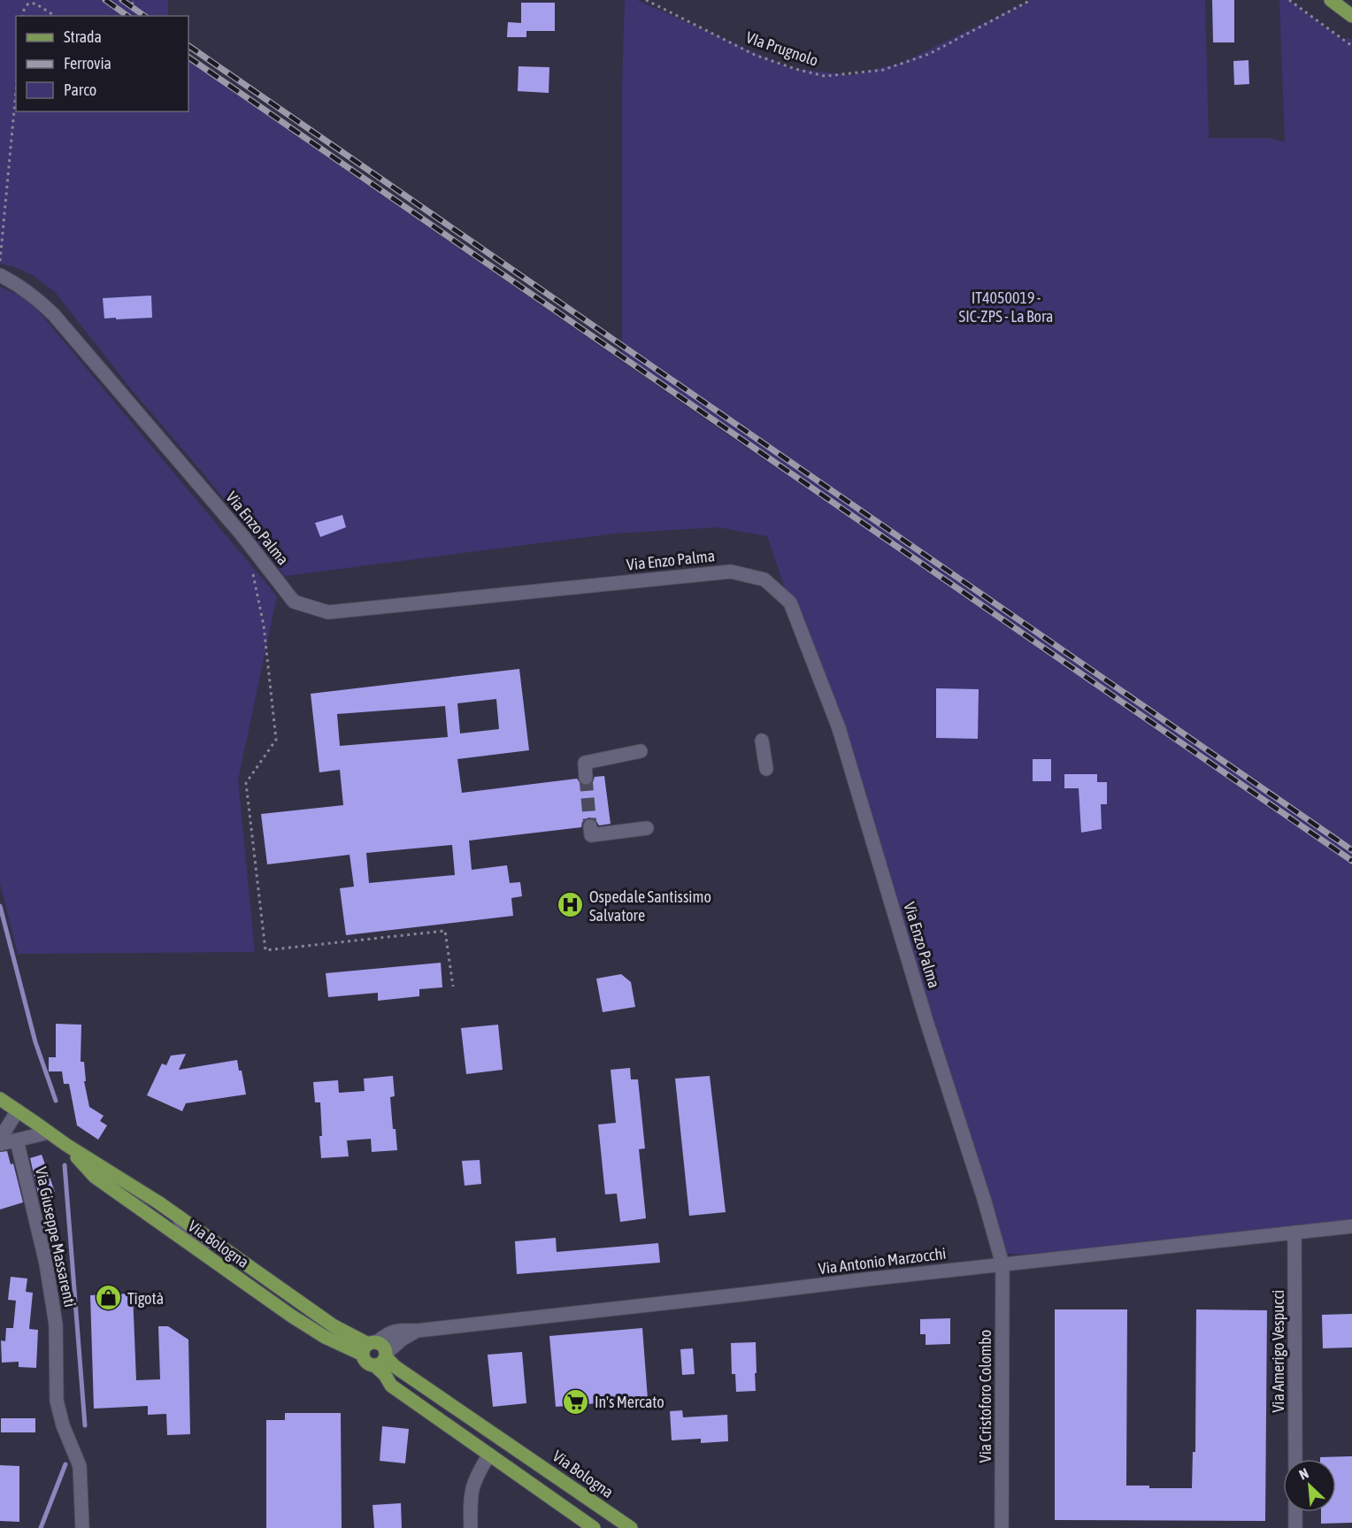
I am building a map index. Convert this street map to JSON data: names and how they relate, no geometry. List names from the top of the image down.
{
  "streets": {
    "main road": ["Via Bologna"],
    "street": [
      "Via Enzo Palma",
      "Via Giuseppe Massarenti",
      "Via Antonio Marzocchi",
      "Via Amerigo Vespucci",
      "Via Cristoforo Colombo"
    ],
    "path": ["VIa Prugnolo"]
  },
  "crossings": [
    ["Via Enzo Palma", "Via Antonio Marzocchi"],
    ["Via Enzo Palma", "Via Cristoforo Colombo"],
    ["Via Bologna", "Via Antonio Marzocchi"],
    ["Via Antonio Marzocchi", "Via Amerigo Vespucci"],
    ["Via Antonio Marzocchi", "Via Cristoforo Colombo"]
  ],
  "parks": ["IT4050019 - SIC-ZPS - La Bora"],
  "places": {
    "hospital": ["Ospedale Santissimo Salvatore"],
    "shop": ["Tigotà"],
    "supermarket": ["In's Mercato"]
  },
  "legend": ["Strada", "Ferrovia", "Parco"],
  "north": "top left"
}
